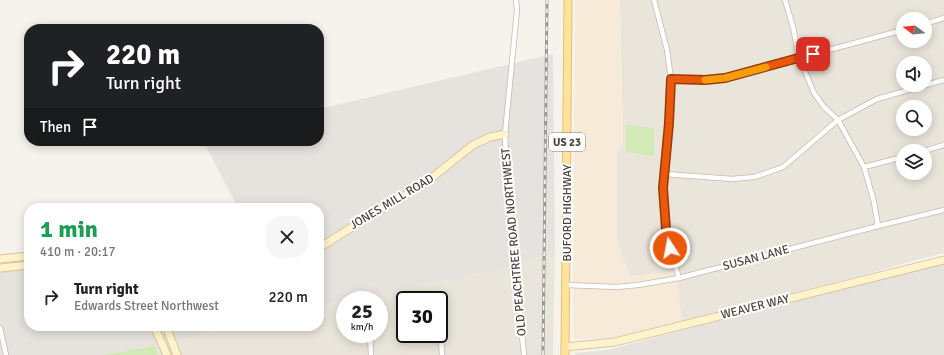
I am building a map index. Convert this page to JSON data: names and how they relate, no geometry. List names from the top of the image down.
{
  "streets": {
    "main road": ["US 23", "BUFORD HIGHWAY"],
    "street": [
      "JONES MILL ROAD",
      "OLD PEACHTREE ROAD NORTHWEST",
      "SUSAN LANE",
      "WEAVER WAY"
    ]
  },
  "crossings": [
    ["JONES MILL ROAD", "OLD PEACHTREE ROAD NORTHWEST"],
    ["BUFORD HIGHWAY", "SUSAN LANE"],
    ["BUFORD HIGHWAY", "WEAVER WAY"]
  ],
  "north": "left",
  "page": {
    "turn": ["220 m", "Turn right"],
    "then": "Then",
    "heading": ["1 min", "410 m · 20:17"],
    "list": [
      {
        "name": "Turn right",
        "note": "Edwards Street Northwest",
        "value": "220 m"
      }
    ],
    "speed": "25 km/h",
    "limit": "30"
  }
}
